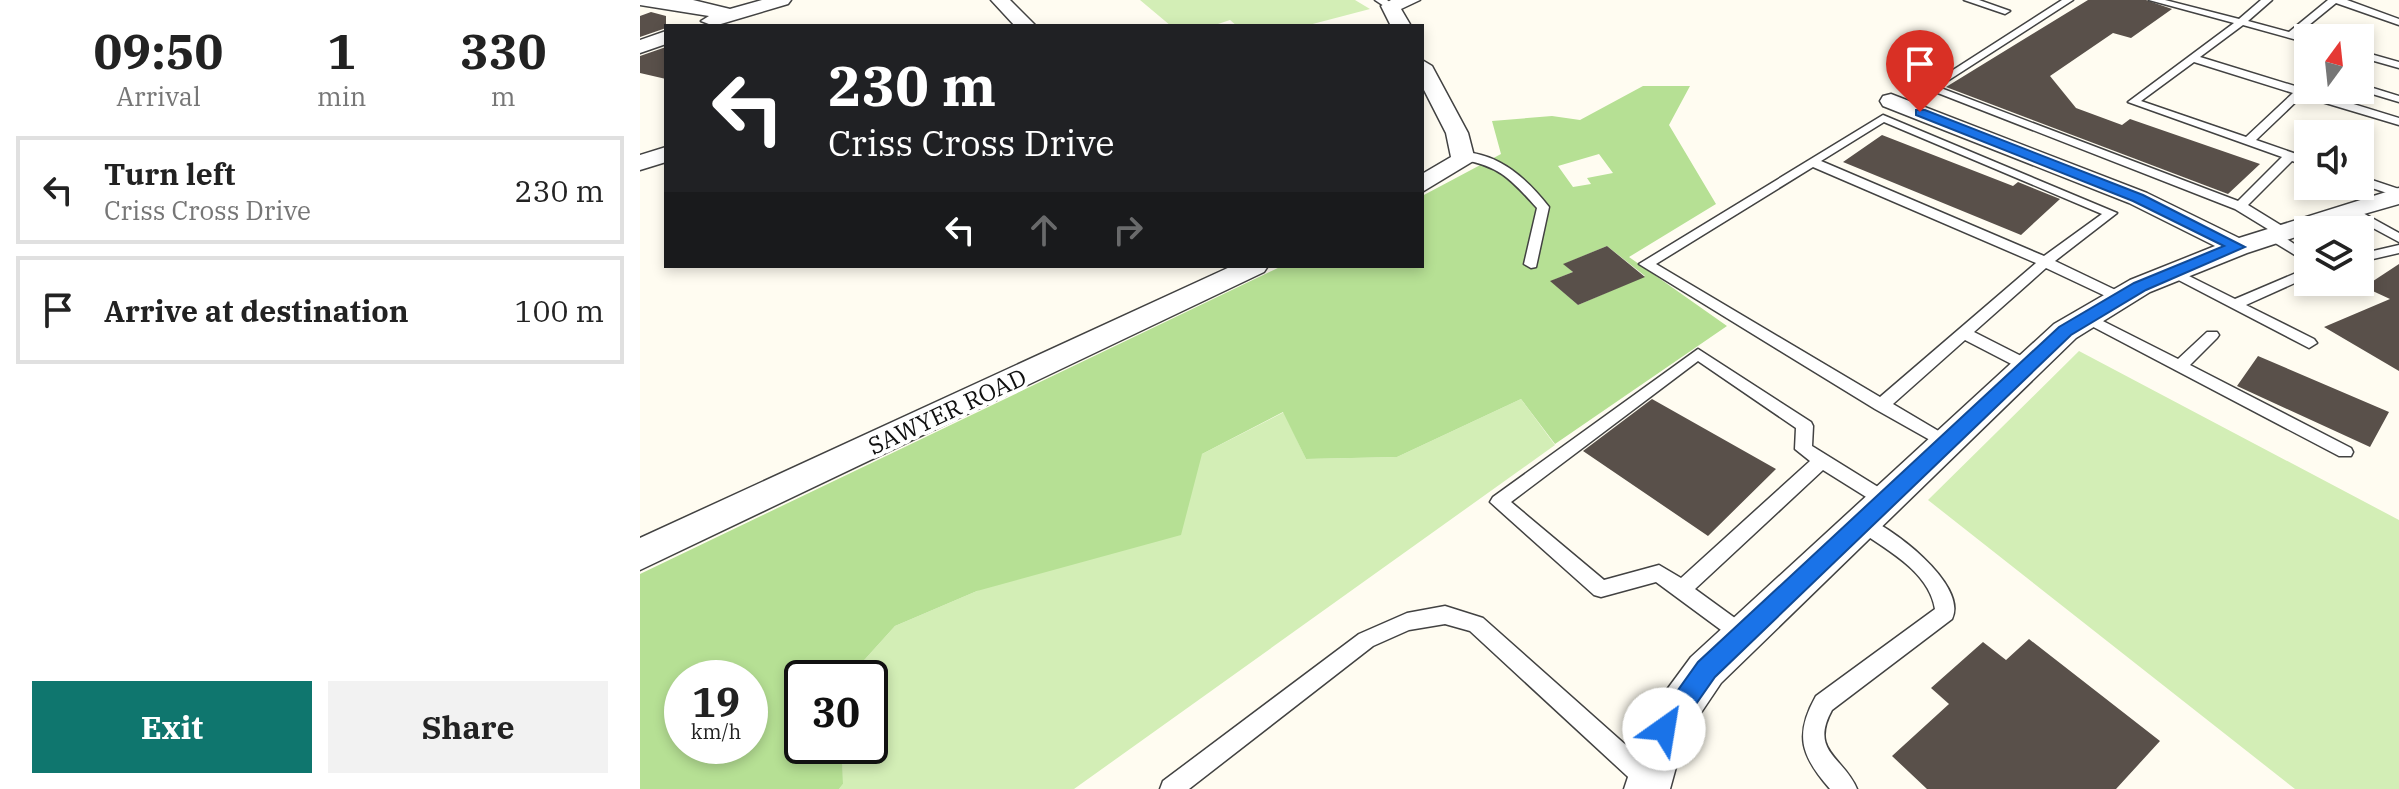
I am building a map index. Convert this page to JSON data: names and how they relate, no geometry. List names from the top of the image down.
{
  "streets": {
    "street": ["SAWYER ROAD"]
  },
  "north": "top",
  "page": {
    "eta": [
      "09:50",
      "Arrival",
      "1",
      "min",
      "330",
      "m"
    ],
    "turn": ["230 m", "Criss Cross Drive"],
    "list": [
      {
        "name": "Turn left",
        "note": "Criss Cross Drive",
        "value": "230 m"
      },
      {
        "name": "Arrive at destination",
        "value": "100 m"
      }
    ],
    "speed": "19 km/h",
    "limit": "30",
    "buttons": ["Exit", "Share"]
  }
}
